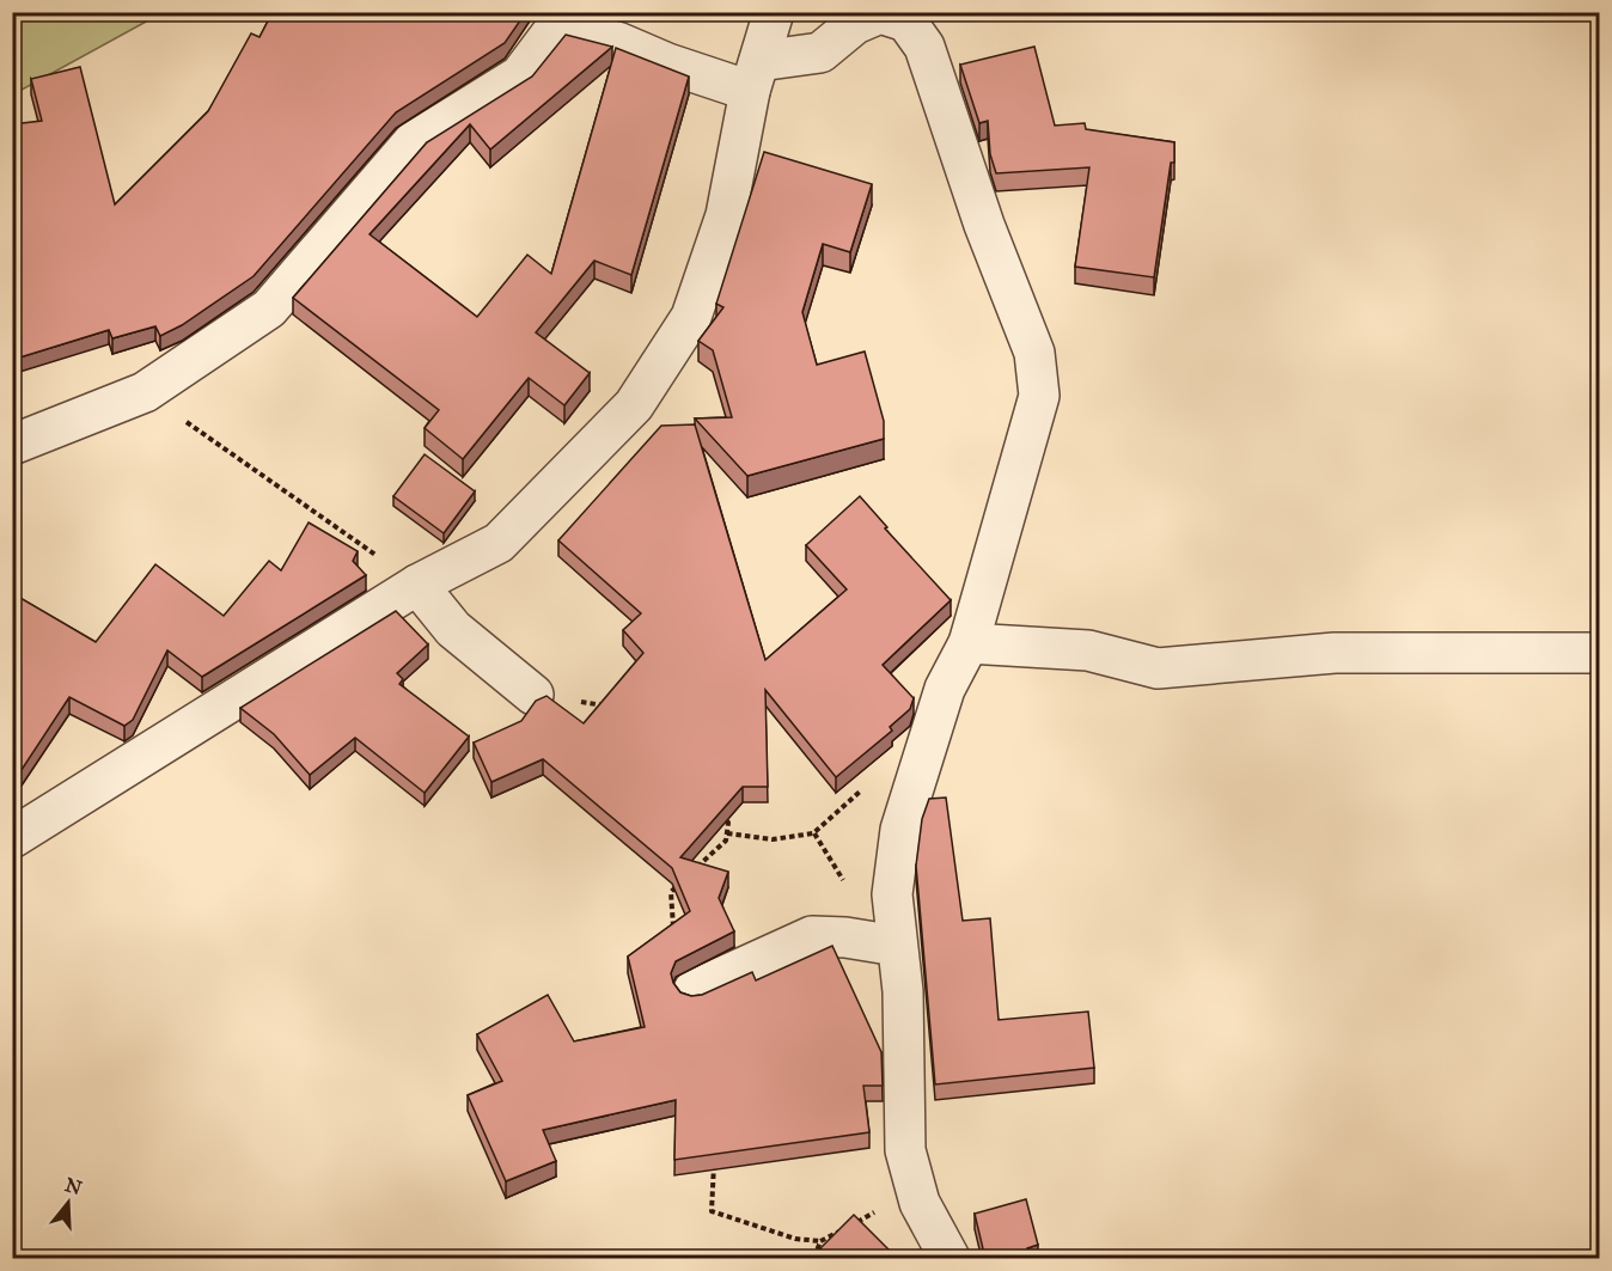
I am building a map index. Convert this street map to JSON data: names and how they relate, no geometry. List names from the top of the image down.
{
  "north": "top"
}
